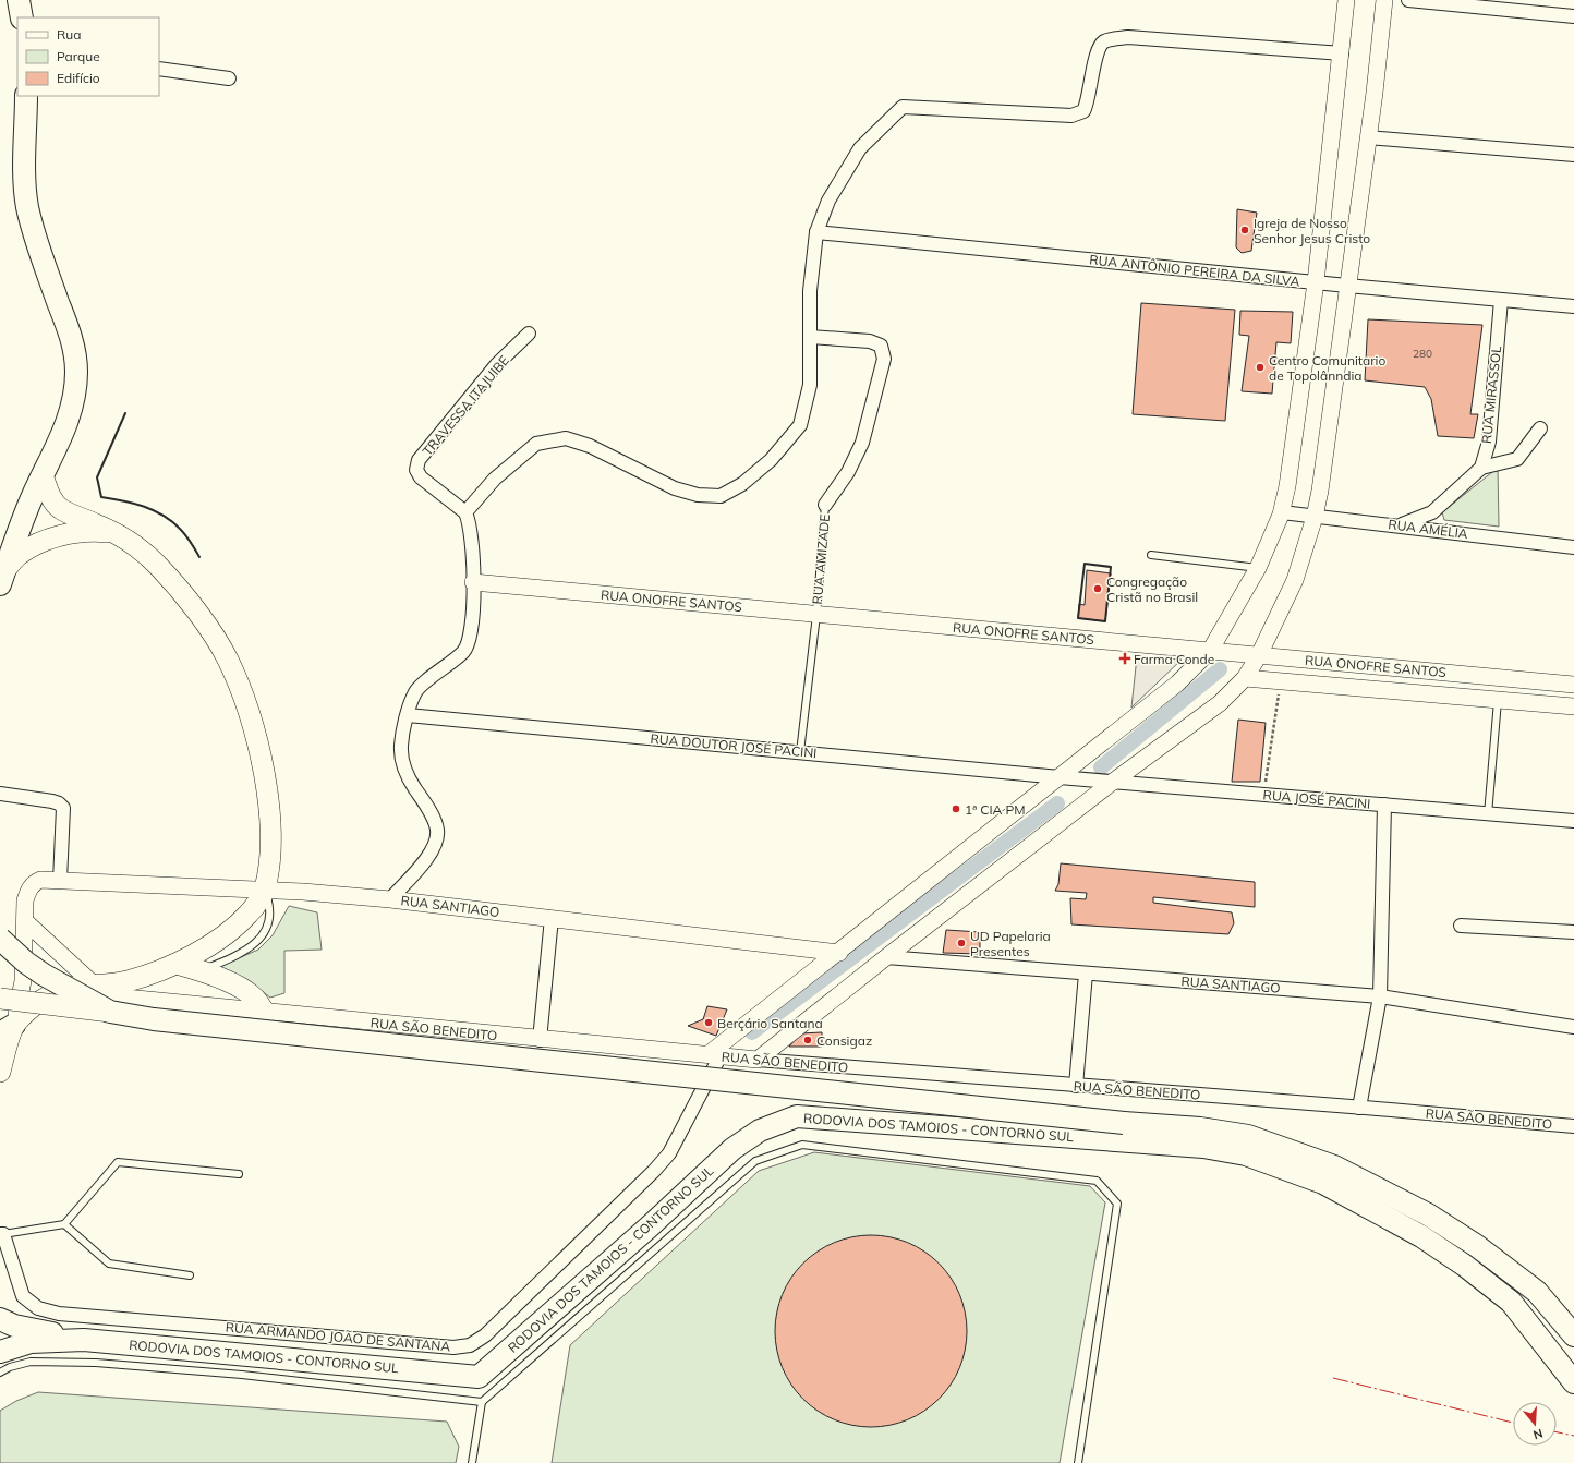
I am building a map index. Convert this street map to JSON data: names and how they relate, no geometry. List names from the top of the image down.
{
  "streets": {
    "highway": ["RODOVIA DOS TAMOIOS - CONTORNO SUL"],
    "street": [
      "RUA ANTÔNIO PEREIRA DA SILVA",
      "RUA MIRASSOL",
      "TRAVESSA ITAJUIBE",
      "RUA AMÉLIA",
      "RUA AMIZADE",
      "RUA ONOFRE SANTOS",
      "RUA DOUTOR JOSÉ PACINI",
      "RUA JOSÉ PACINI",
      "RUA SANTIAGO",
      "RUA SÃO BENEDITO",
      "RUA ARMANDO JOÃO DE SANTANA"
    ]
  },
  "crossings": [
    ["RUA ANTÔNIO PEREIRA DA SILVA", "RUA MIRASSOL"],
    ["RUA AMIZADE", "RUA ONOFRE SANTOS"],
    ["RUA AMIZADE", "RUA DOUTOR JOSÉ PACINI"],
    ["RUA DOUTOR JOSÉ PACINI", "RUA JOSÉ PACINI"],
    ["RUA SANTIAGO", "RUA SÃO BENEDITO"],
    ["RUA SÃO BENEDITO", "RUA ARMANDO JOÃO DE SANTANA"]
  ],
  "places": {
    "other": [
      "Igreja de Nosso Senhor Jesus Cristo",
      "Centro Comunitario de Topolânndia",
      "Congregação Cristã no Brasil",
      "1ª CIA PM",
      "UD Papelaria Presentes",
      "Berçário Santana",
      "Consigaz"
    ],
    "health": ["Farma Conde"]
  },
  "house_numbers": ["280"],
  "legend": ["Rua", "Parque", "Edifício"],
  "north": "bottom"
}
